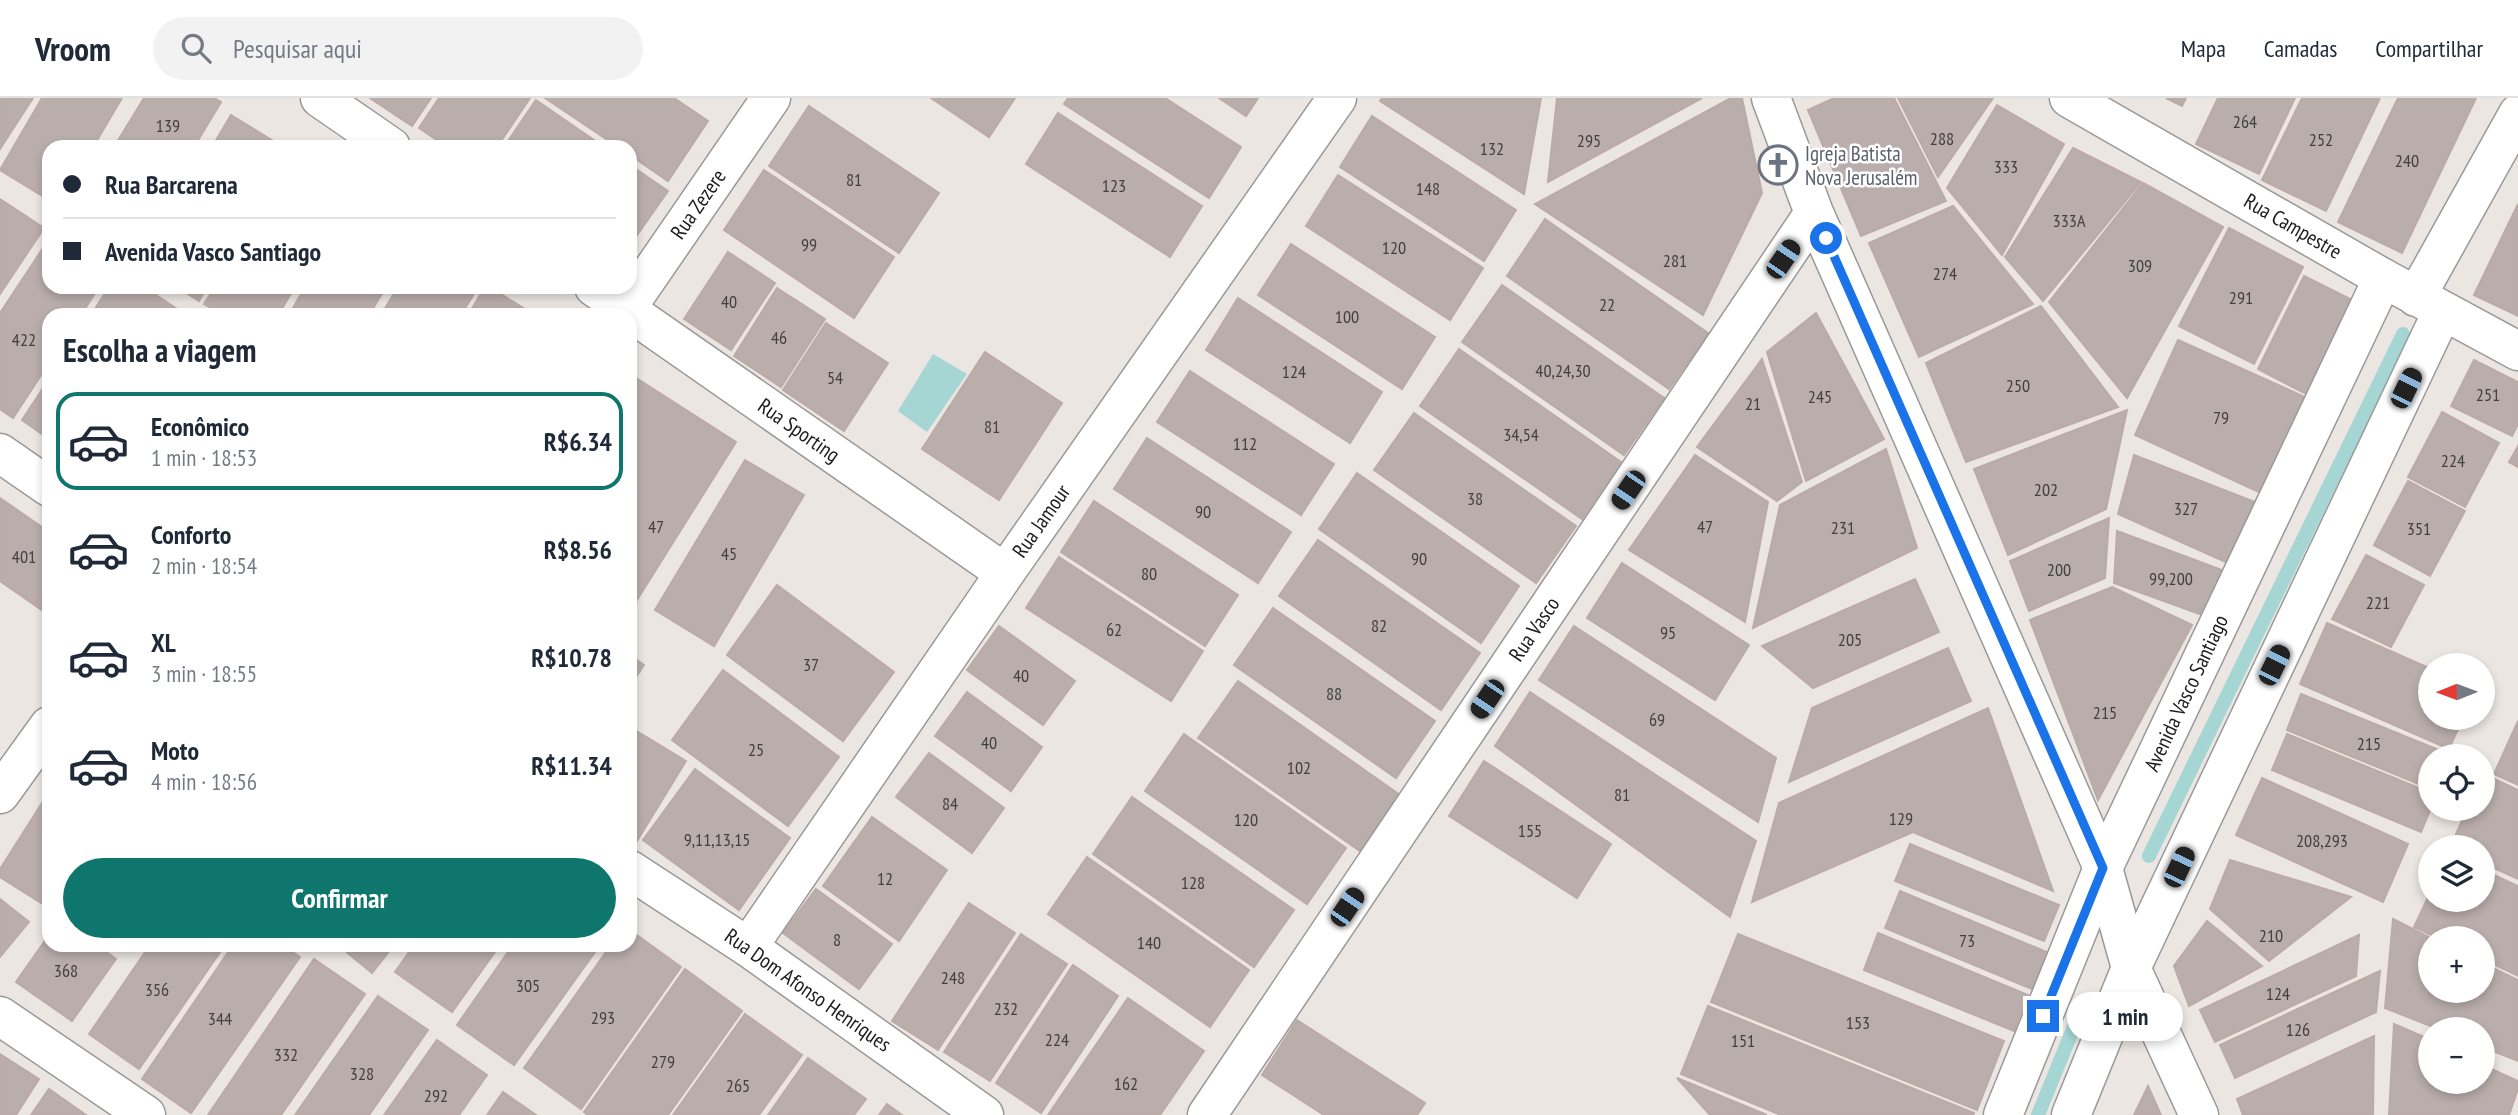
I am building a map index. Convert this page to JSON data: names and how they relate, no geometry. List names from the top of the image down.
{
  "streets": {
    "street": [
      "Rua Zezere",
      "Rua Campestre",
      "Rua Sporting",
      "Rua Jamour",
      "Rua Vasco",
      "Avenida Vasco Santiago",
      "Rua Dom Afonso Henriques"
    ]
  },
  "crossings": [
    ["Rua Campestre", "Avenida Vasco Santiago"],
    ["Rua Sporting", "Rua Jamour"],
    ["Rua Jamour", "Rua Dom Afonso Henriques"]
  ],
  "places": {
    "church": ["Igreja Batista Nova Jerusalém"]
  },
  "house_numbers": [
    "264",
    "139",
    "288",
    "252",
    "295",
    "132",
    "240",
    "333",
    "81",
    "123",
    "148",
    "333A",
    "99",
    "120",
    "281",
    "309",
    "274",
    "291",
    "40",
    "22",
    "100",
    "46",
    "422",
    "40,24,30",
    "124",
    "54",
    "250",
    "251",
    "245",
    "21",
    "79",
    "81",
    "34,54",
    "112",
    "224",
    "202",
    "38",
    "327",
    "90",
    "47",
    "47",
    "231",
    "351",
    "45",
    "401",
    "90",
    "200",
    "80",
    "99,200",
    "221",
    "82",
    "62",
    "95",
    "205",
    "37",
    "40",
    "88",
    "215",
    "69",
    "40",
    "215",
    "25",
    "102",
    "81",
    "84",
    "129",
    "120",
    "155",
    "9,11,13,15",
    "208,293",
    "12",
    "128",
    "210",
    "8",
    "73",
    "140",
    "368",
    "248",
    "305",
    "356",
    "124",
    "232",
    "293",
    "344",
    "153",
    "126",
    "224",
    "151",
    "332",
    "279",
    "328",
    "162",
    "265",
    "292"
  ],
  "north": "left",
  "page": {
    "header": "Vroom",
    "search": "Pesquisar aqui",
    "nav": ["Mapa", "Camadas", "Compartilhar"],
    "banner": ["Rua Barcarena", "Avenida Vasco Santiago"],
    "heading": "Escolha a viagem",
    "list": [
      {
        "name": "Econômico",
        "note": "1 min · 18:53",
        "value": "R$6.34"
      },
      {
        "name": "Conforto",
        "note": "2 min · 18:54",
        "value": "R$8.56"
      },
      {
        "name": "XL",
        "note": "3 min · 18:55",
        "value": "R$10.78"
      },
      {
        "name": "Moto",
        "note": "4 min · 18:56",
        "value": "R$11.34"
      }
    ],
    "map_buttons": ["+", "−"],
    "buttons": "Confirmar",
    "bubble": "1 min"
  }
}
